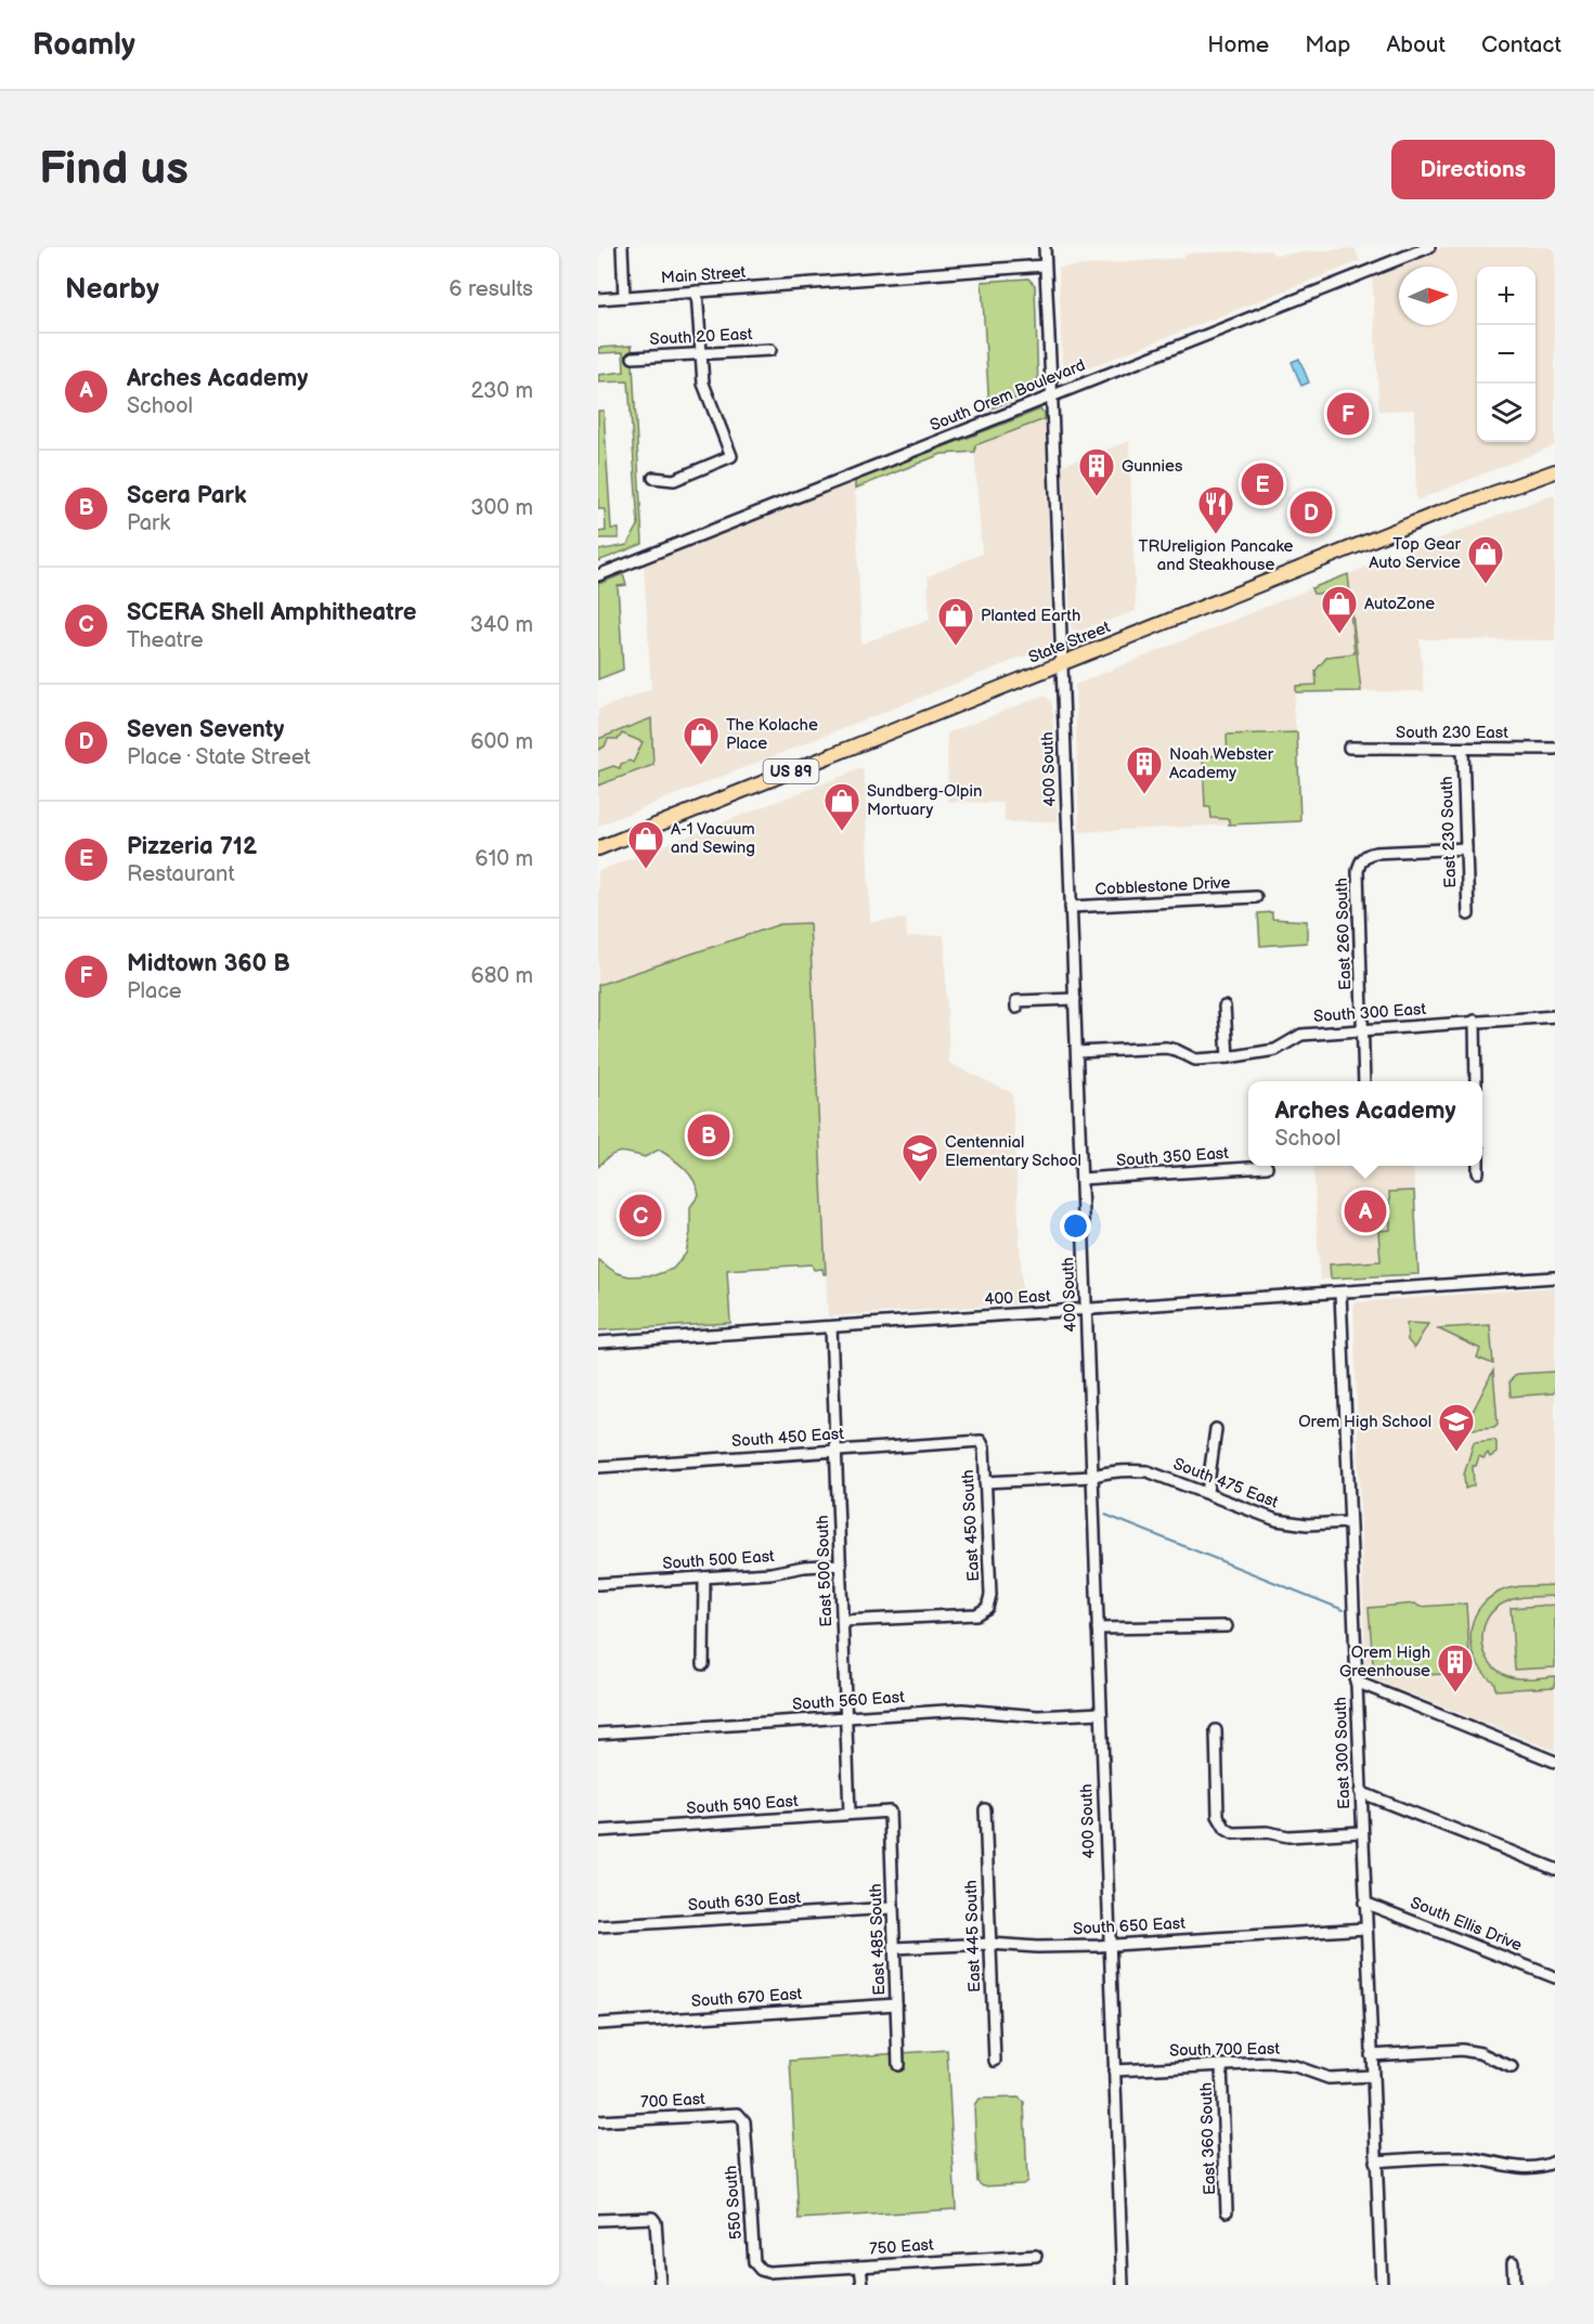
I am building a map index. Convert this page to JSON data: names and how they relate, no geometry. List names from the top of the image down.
{
  "streets": {
    "main road": ["State Street", "US 89"],
    "street": [
      "Main Street",
      "South 20 East",
      "South Orem Boulevard",
      "South 230 East",
      "400 South",
      "East 230 South",
      "Cobblestone Drive",
      "East 260 South",
      "South 300 East",
      "South 350 East",
      "400 East",
      "South 450 East",
      "South 475 East",
      "East 450 South",
      "South 500 East",
      "East 500 South",
      "South 560 East",
      "East 300 South",
      "South 590 East",
      "South 630 East",
      "South Ellis Drive",
      "South 650 East",
      "East 445 South",
      "East 485 South",
      "South 670 East",
      "South 700 East",
      "700 East",
      "East 360 South",
      "550 South",
      "750 East"
    ]
  },
  "crossings": [
    ["Main Street", "400 South"],
    ["South Orem Boulevard", "400 South"],
    ["State Street", "400 South"],
    ["South 230 East", "East 230 South"],
    ["400 South", "Cobblestone Drive"],
    ["400 South", "South 300 East"],
    ["400 South", "South 350 East"],
    ["400 South", "400 East"],
    ["400 South", "South 475 East"],
    ["400 South", "South 560 East"],
    ["400 South", "South 650 East"],
    ["400 South", "South 700 East"],
    ["East 230 South", "East 260 South"],
    ["East 260 South", "South 300 East"],
    ["400 East", "East 500 South"],
    ["400 East", "East 300 South"],
    ["South 450 East", "East 450 South"],
    ["South 450 East", "East 500 South"],
    ["South 475 East", "East 450 South"],
    ["South 475 East", "East 300 South"],
    ["East 450 South", "East 500 South"],
    ["South 500 East", "East 500 South"],
    ["East 500 South", "South 560 East"],
    ["East 500 South", "South 590 East"],
    ["East 300 South", "South Ellis Drive"],
    ["East 300 South", "South 650 East"],
    ["East 300 South", "South 700 East"],
    ["South 590 East", "East 485 South"],
    ["South 630 East", "East 485 South"],
    ["South 650 East", "East 445 South"],
    ["South 650 East", "East 485 South"],
    ["East 485 South", "South 670 East"],
    ["South 700 East", "East 360 South"],
    ["700 East", "550 South"],
    ["550 South", "750 East"]
  ],
  "places": {
    "building": ["Gunnies", "Noah Webster Academy", "Orem High Greenhouse"],
    "restaurant": ["TRUreligion Pancake and Steakhouse"],
    "shop": [
      "Top Gear Auto Service",
      "AutoZone",
      "Planted Earth",
      "The Kolache Place",
      "Sundberg-Olpin Mortuary",
      "A-1 Vacuum and Sewing"
    ],
    "school or university": ["Centennial Elementary School", "Orem High School"]
  },
  "north": "right",
  "page": {
    "header": "Roamly",
    "nav": [
      "Home",
      "Map",
      "About",
      "Contact"
    ],
    "buttons": "Directions",
    "title": "Find us",
    "heading": ["Nearby", "6 results"],
    "map_buttons": ["+", "−"],
    "list": [
      {
        "mark": "A",
        "name": "Arches Academy",
        "note": "School",
        "value": "230 m"
      },
      {
        "mark": "B",
        "name": "Scera Park",
        "note": "Park",
        "value": "300 m"
      },
      {
        "mark": "C",
        "name": "SCERA Shell Amphitheatre",
        "note": "Theatre",
        "value": "340 m"
      },
      {
        "mark": "D",
        "name": "Seven Seventy",
        "note": "Place · State Street",
        "value": "600 m"
      },
      {
        "mark": "E",
        "name": "Pizzeria 712",
        "note": "Restaurant",
        "value": "610 m"
      },
      {
        "mark": "F",
        "name": "Midtown 360 B",
        "note": "Place",
        "value": "680 m"
      }
    ],
    "pins": [
      "F",
      "E",
      "D",
      "B",
      "A",
      "C"
    ],
    "popup": ["Arches Academy", "School"]
  }
}
